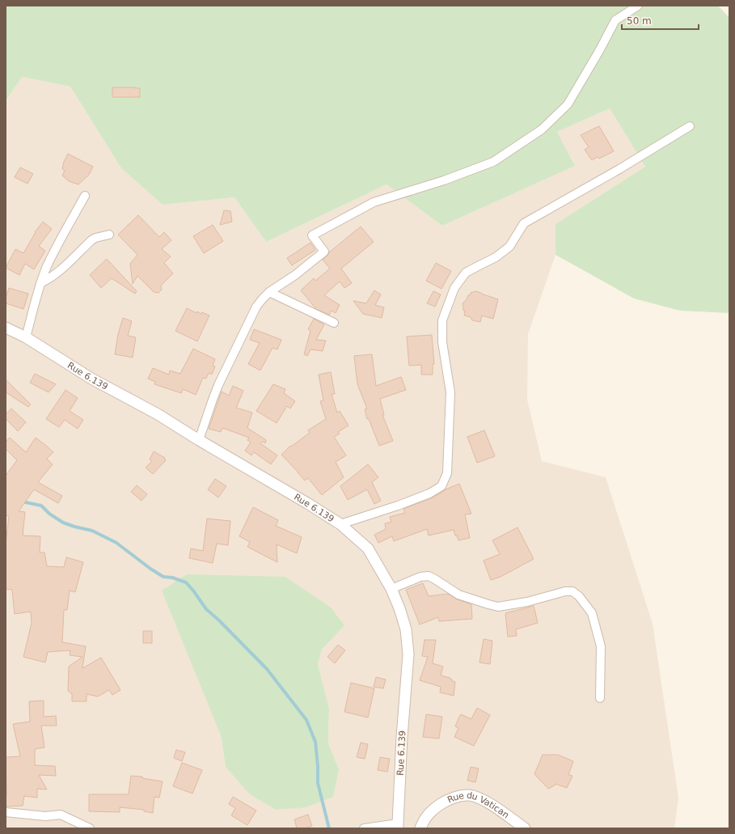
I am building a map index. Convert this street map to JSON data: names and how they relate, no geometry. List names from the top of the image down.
{
  "streets": {
    "street": ["Rue 6.139", "Rue du Vatican"]
  },
  "scale_bar": "50 m"
}
